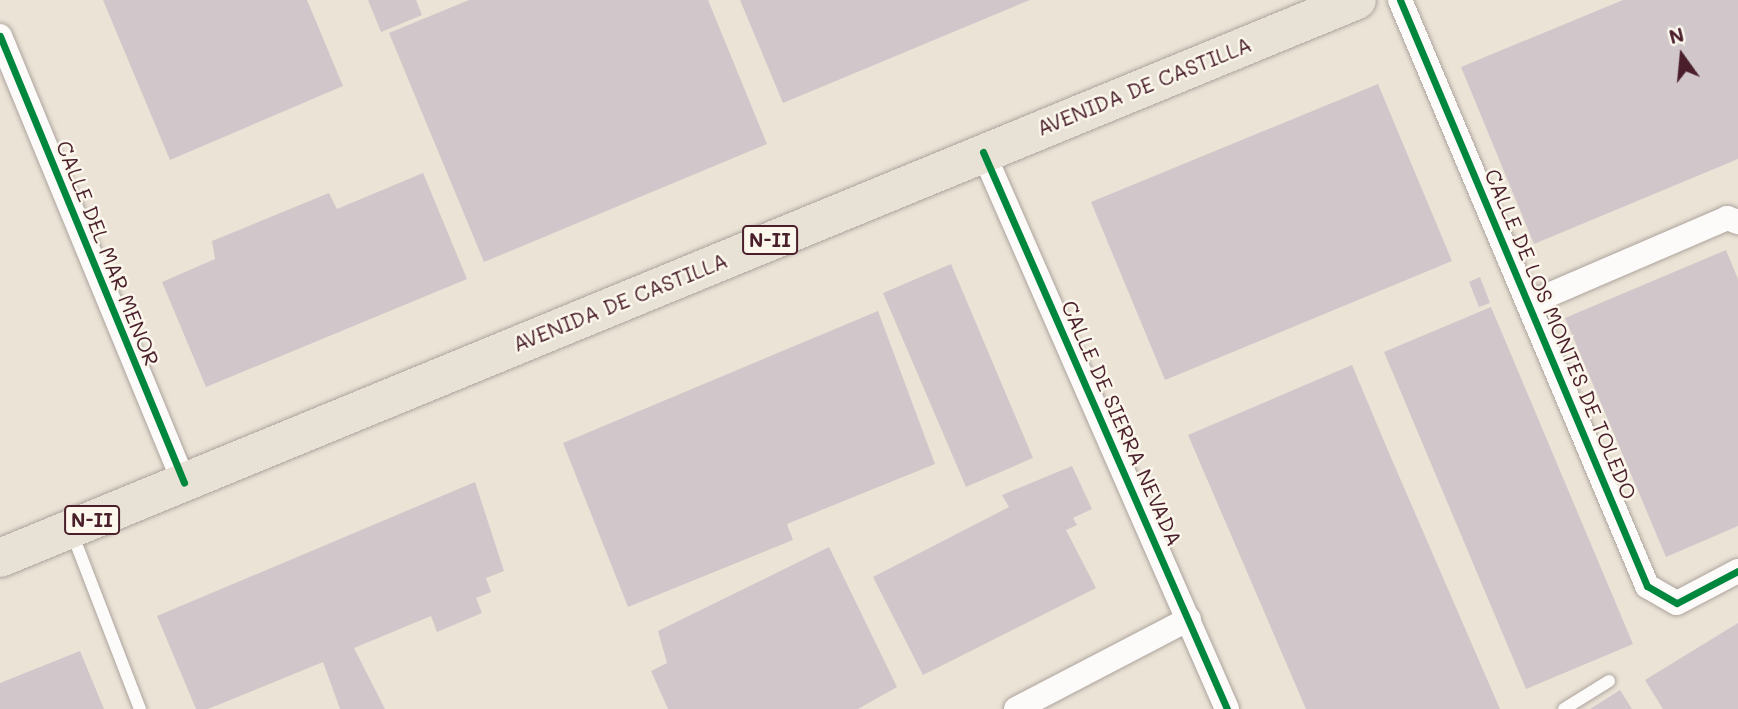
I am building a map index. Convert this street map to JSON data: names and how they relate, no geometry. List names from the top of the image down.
{
  "streets": {
    "main road": ["AVENIDA DE CASTILLA", "N-II"],
    "street": ["CALLE DEL MAR MENOR", "CALLE DE LOS MONTES DE TOLEDO", "CALLE DE SIERRA NEVADA"]
  },
  "crossings": [
    ["AVENIDA DE CASTILLA", "CALLE DEL MAR MENOR"],
    ["AVENIDA DE CASTILLA", "CALLE DE SIERRA NEVADA"]
  ],
  "north": "top"
}
